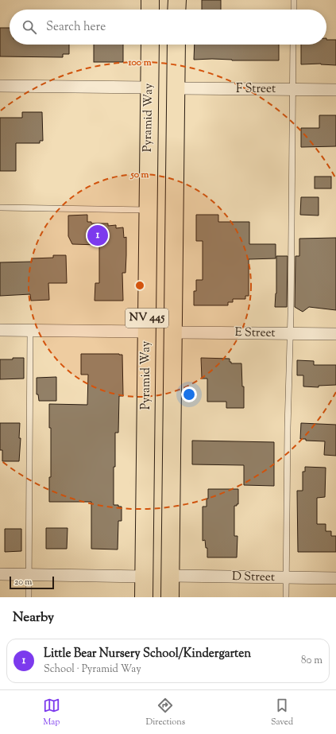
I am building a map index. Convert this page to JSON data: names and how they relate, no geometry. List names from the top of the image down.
{
  "streets": {
    "main road": ["Pyramid Way", "NV 445"],
    "street": ["F Street", "E Street", "D Street"]
  },
  "crossings": [
    ["F Street", "NV 445"],
    ["NV 445", "E Street"],
    ["NV 445", "D Street"]
  ],
  "scale_bar": "20 m",
  "page": {
    "search": "Search here",
    "pins": "1",
    "scale": "20 m",
    "heading": "Nearby",
    "list": [
      {
        "mark": "1",
        "name": "Little Bear Nursery School/Kindergarten",
        "note": "School · Pyramid Way",
        "value": "80 m"
      }
    ],
    "nav": ["Map", "Directions", "Saved"]
  },
  "rings": ["100 m", "50 m"]
}
